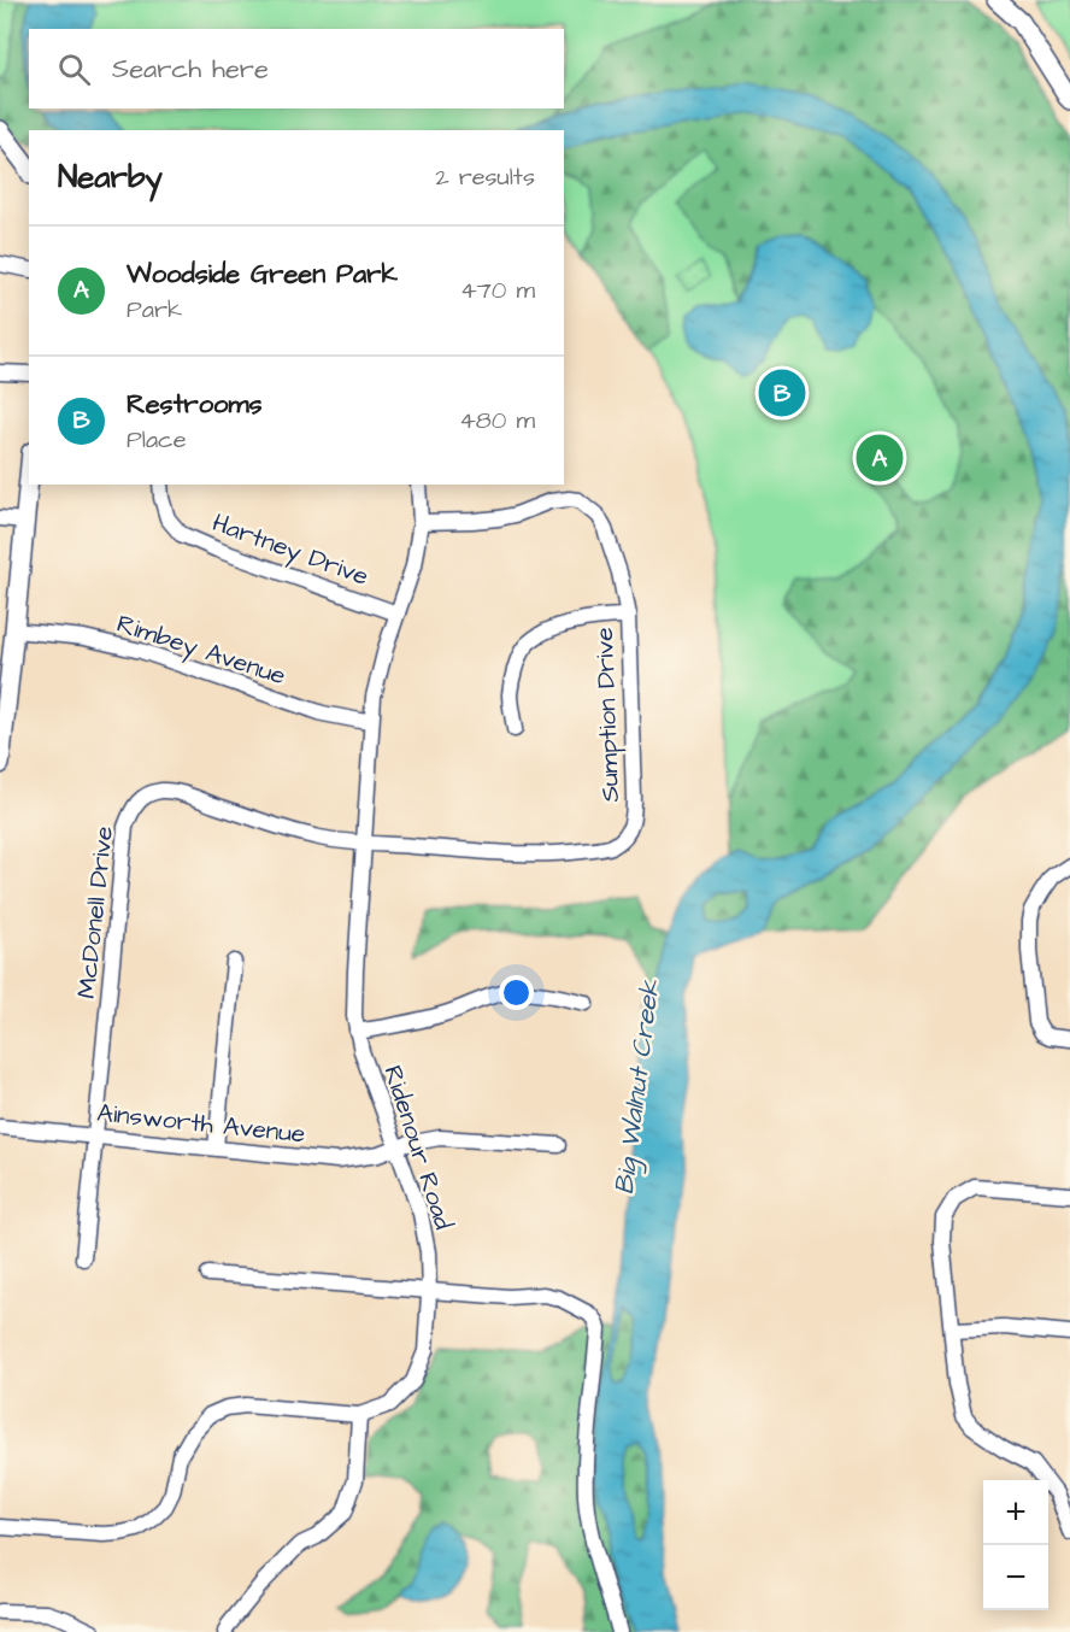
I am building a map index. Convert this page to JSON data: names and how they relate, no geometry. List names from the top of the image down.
{
  "streets": {
    "street": [
      "Hartney Drive",
      "Rimbey Avenue",
      "Sumption Drive",
      "McDonell Drive",
      "Ainsworth Avenue",
      "Ridenour Road"
    ]
  },
  "crossings": [
    ["Hartney Drive", "Ridenour Road"],
    ["Rimbey Avenue", "Ridenour Road"],
    ["Sumption Drive", "McDonell Drive"],
    ["Sumption Drive", "Ridenour Road"],
    ["McDonell Drive", "Ainsworth Avenue"],
    ["McDonell Drive", "Ridenour Road"],
    ["Ainsworth Avenue", "Ridenour Road"]
  ],
  "water": ["Big Walnut Creek"],
  "page": {
    "search": "Search here",
    "heading": ["Nearby", "2 results"],
    "list": [
      {
        "mark": "A",
        "name": "Woodside Green Park",
        "note": "Park",
        "value": "470 m"
      },
      {
        "mark": "B",
        "name": "Restrooms",
        "note": "Place",
        "value": "480 m"
      }
    ],
    "pins": ["B", "A"],
    "map_buttons": ["+", "−"]
  }
}
